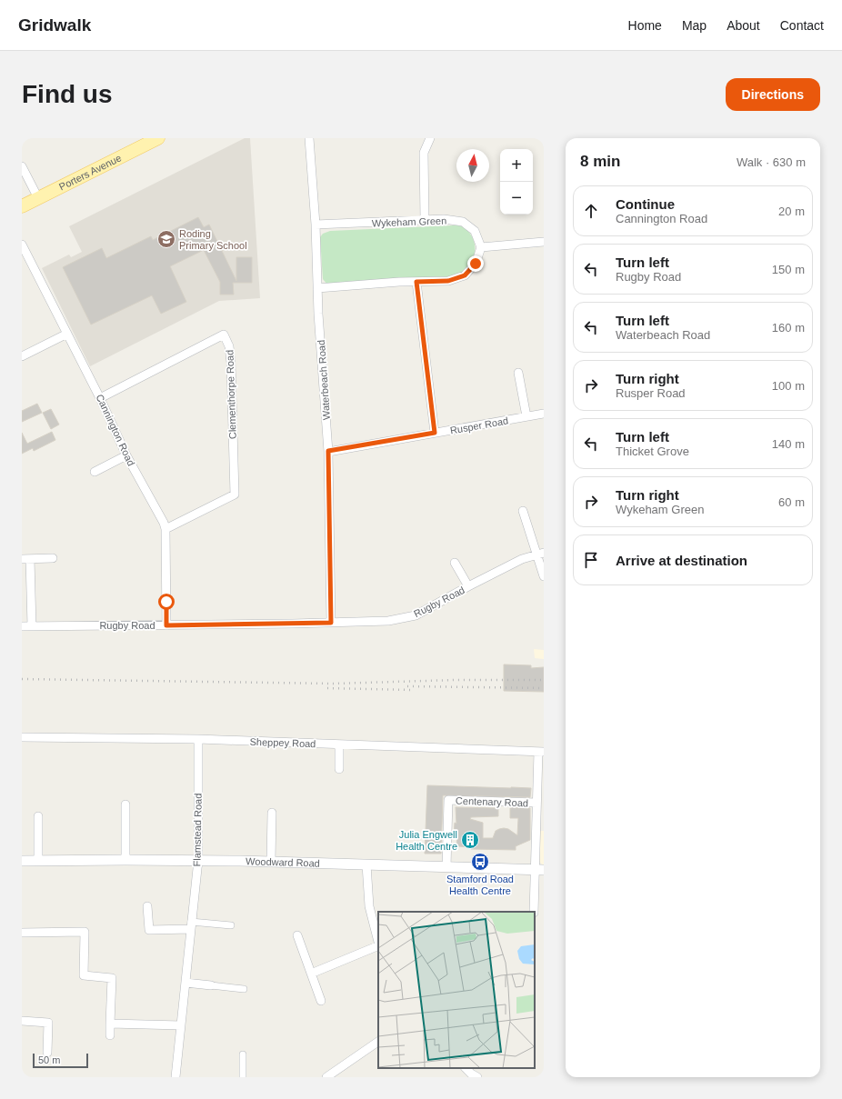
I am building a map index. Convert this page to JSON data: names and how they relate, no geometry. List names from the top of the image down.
{
  "streets": {
    "main road": ["Porters Avenue"],
    "street": [
      "Wykeham Green",
      "Waterbeach Road",
      "Clementhorpe Road",
      "Rusper Road",
      "Cannington Road",
      "Rugby Road",
      "Sheppey Road",
      "Centenary Road",
      "Flamstead Road",
      "Woodward Road"
    ]
  },
  "crossings": [
    ["Wykeham Green", "Waterbeach Road"],
    ["Waterbeach Road", "Rusper Road"],
    ["Waterbeach Road", "Rugby Road"],
    ["Clementhorpe Road", "Cannington Road"],
    ["Cannington Road", "Rugby Road"],
    ["Sheppey Road", "Flamstead Road"],
    ["Centenary Road", "Woodward Road"],
    ["Flamstead Road", "Woodward Road"]
  ],
  "places": {
    "school or university": ["Roding Primary School"],
    "building": ["Julia Engwell Health Centre"],
    "bus stop": ["Stamford Road Health Centre"]
  },
  "scale_bar": "50 m",
  "north": "top",
  "page": {
    "header": "Gridwalk",
    "nav": [
      "Home",
      "Map",
      "About",
      "Contact"
    ],
    "buttons": "Directions",
    "title": "Find us",
    "heading": ["8 min", "Walk · 630 m"],
    "map_buttons": ["+", "−"],
    "list": [
      ["Continue", "Cannington Road", "20 m"],
      ["Turn left", "Rugby Road", "150 m"],
      ["Turn left", "Waterbeach Road", "160 m"],
      ["Turn right", "Rusper Road", "100 m"],
      ["Turn left", "Thicket Grove", "140 m"],
      ["Turn right", "Wykeham Green", "60 m"],
      "Arrive at destination"
    ],
    "scale": "50 m"
  }
}
